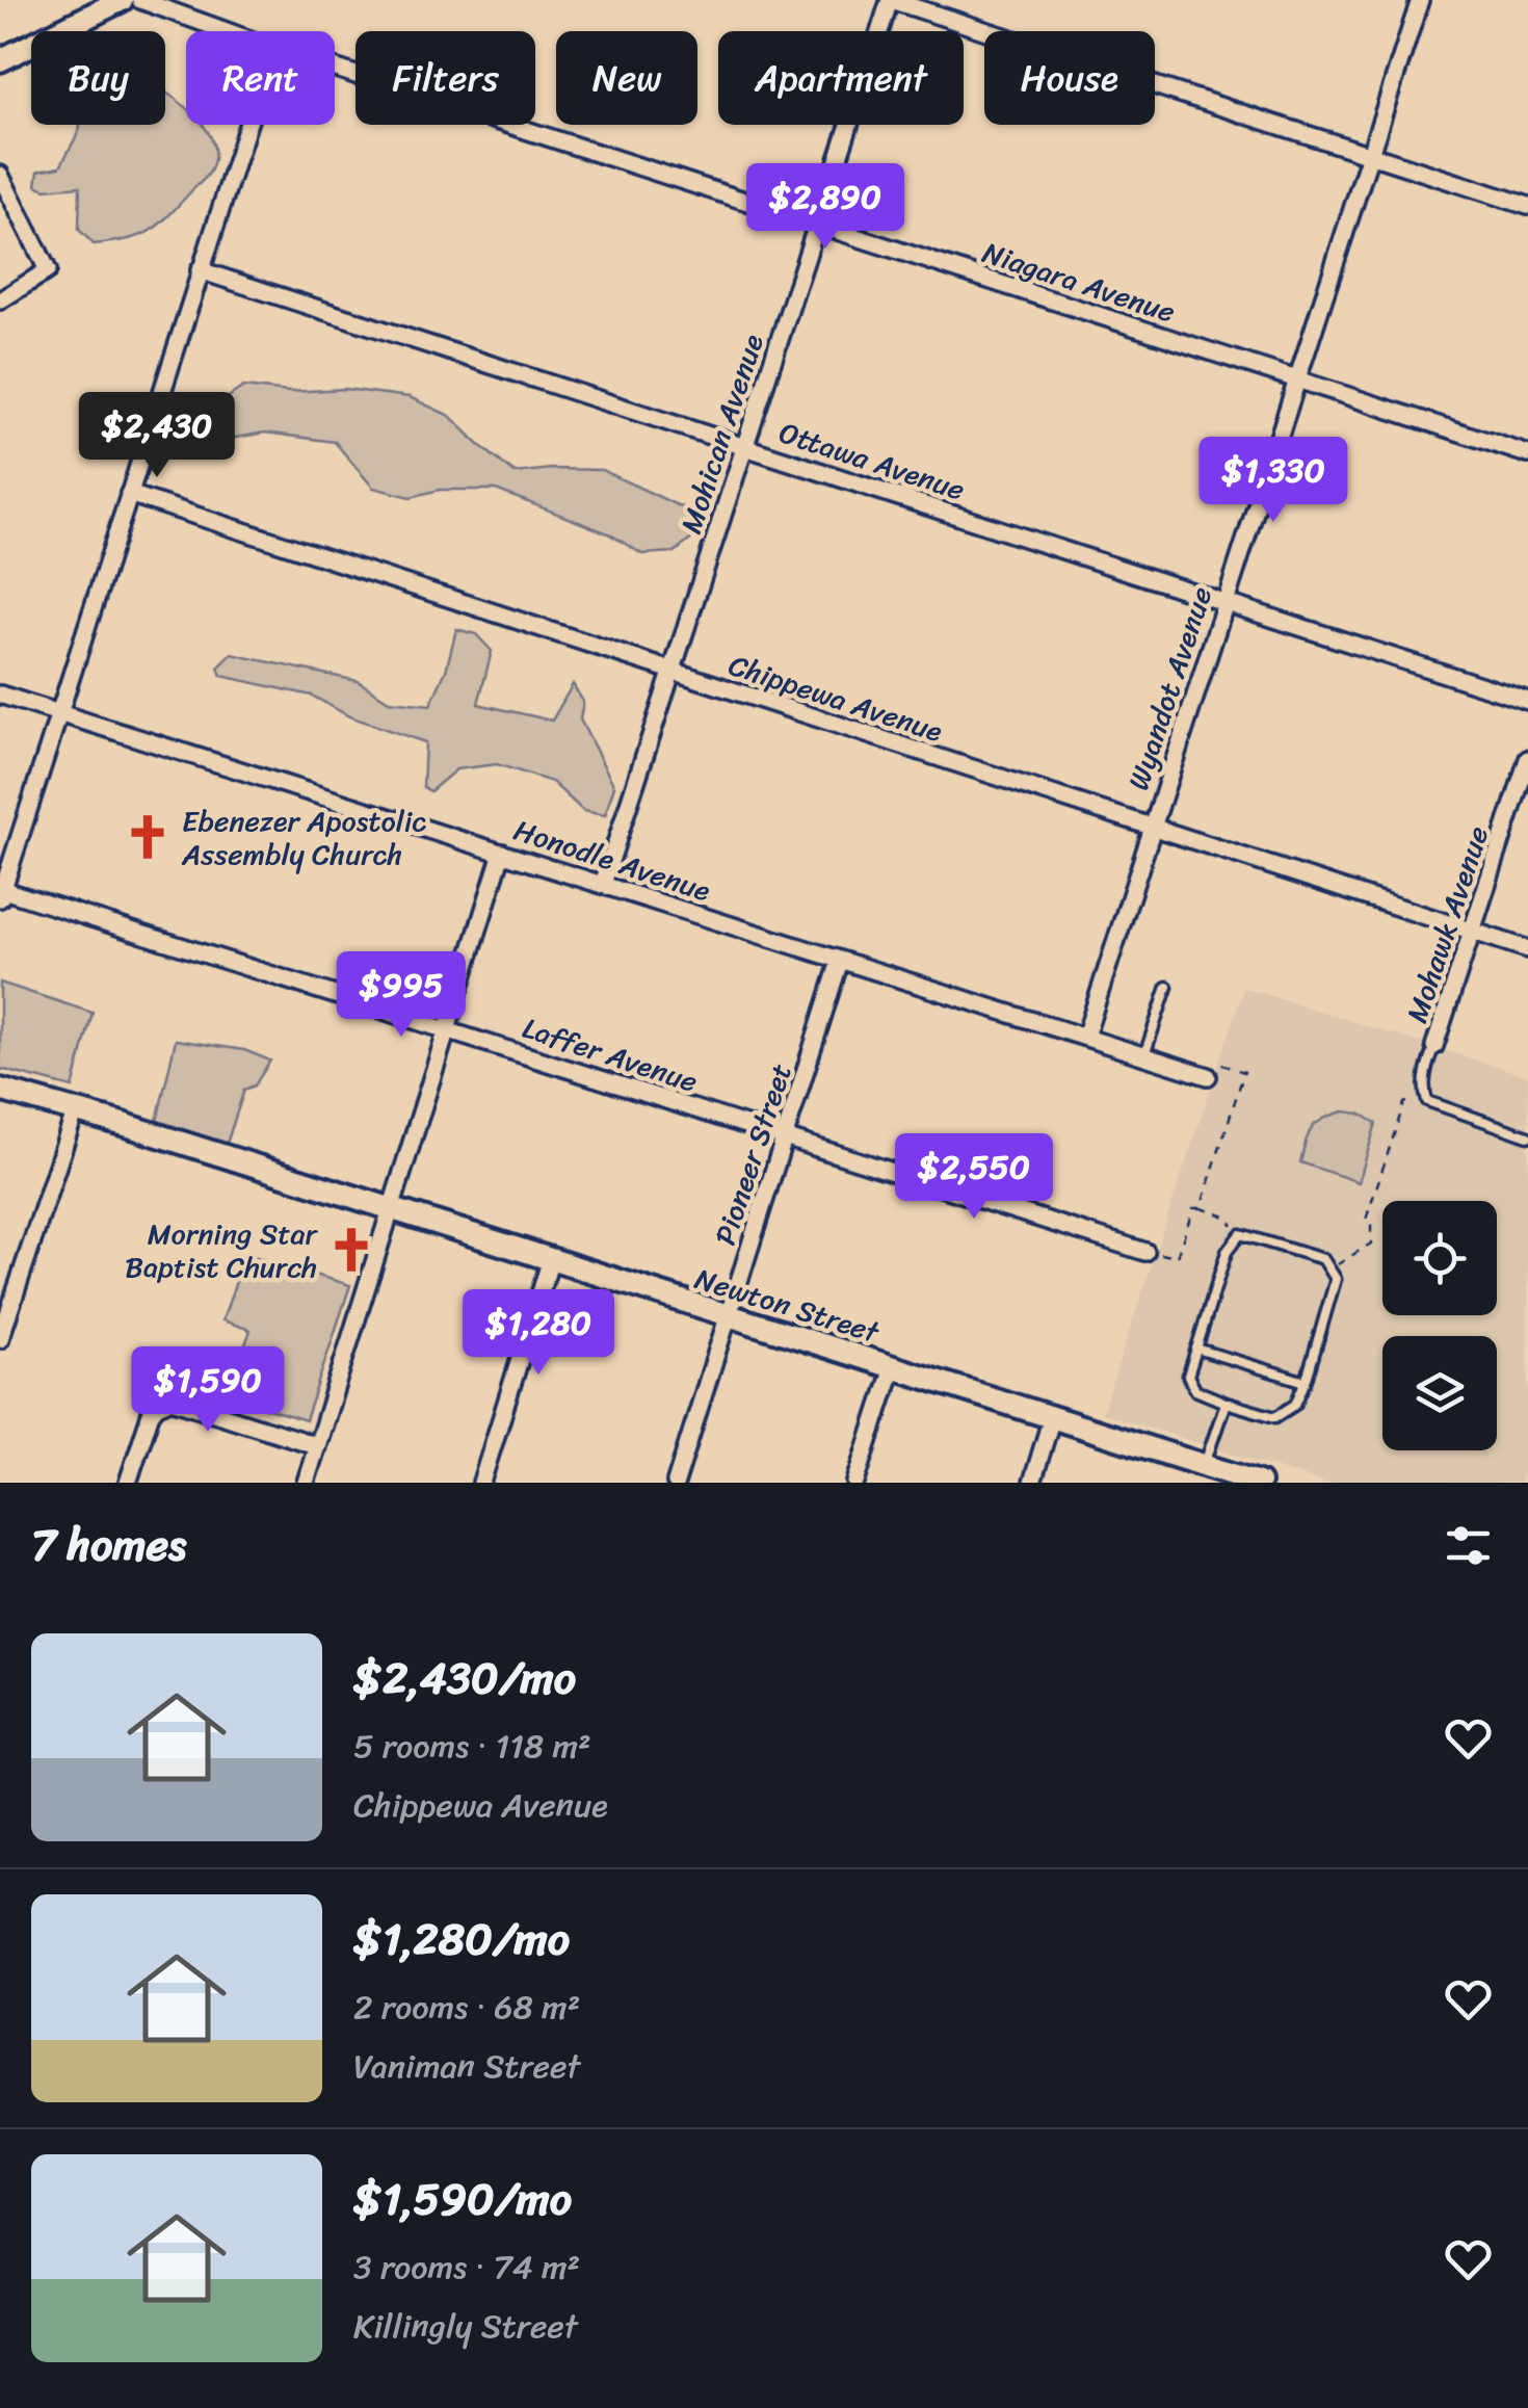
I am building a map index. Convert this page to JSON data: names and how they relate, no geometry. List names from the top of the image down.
{
  "streets": {
    "street": [
      "Niagara Avenue",
      "Mohican Avenue",
      "Ottawa Avenue",
      "Wyandot Avenue",
      "Chippewa Avenue",
      "Honodle Avenue",
      "Mohawk Avenue",
      "Laffer Avenue",
      "Pioneer Street",
      "Newton Street"
    ]
  },
  "crossings": [
    ["Niagara Avenue", "Mohican Avenue"],
    ["Niagara Avenue", "Wyandot Avenue"],
    ["Mohican Avenue", "Ottawa Avenue"],
    ["Mohican Avenue", "Chippewa Avenue"],
    ["Mohican Avenue", "Honodle Avenue"],
    ["Ottawa Avenue", "Wyandot Avenue"],
    ["Wyandot Avenue", "Chippewa Avenue"],
    ["Wyandot Avenue", "Honodle Avenue"],
    ["Chippewa Avenue", "Mohawk Avenue"],
    ["Honodle Avenue", "Pioneer Street"],
    ["Laffer Avenue", "Pioneer Street"],
    ["Pioneer Street", "Newton Street"]
  ],
  "places": {
    "church": ["Ebenezer Apostolic Assembly Church", "Morning Star Baptist Church"]
  },
  "page": {
    "chip": [
      "Buy",
      "Rent",
      "Filters",
      "New",
      "Apartment",
      "House"
    ],
    "price": [
      "$2,890",
      "$2,430",
      "$1,330",
      "$995",
      "$2,550",
      "$1,280",
      "$1,590"
    ],
    "heading": "7 homes",
    "list": [
      {
        "name": "$2,430/mo",
        "note": "5 rooms · 118 m² · Chippewa Avenue"
      },
      {
        "name": "$1,280/mo",
        "note": "2 rooms · 68 m² · Vaniman Street"
      },
      {
        "name": "$1,590/mo",
        "note": "3 rooms · 74 m² · Killingly Street"
      }
    ]
  }
}
